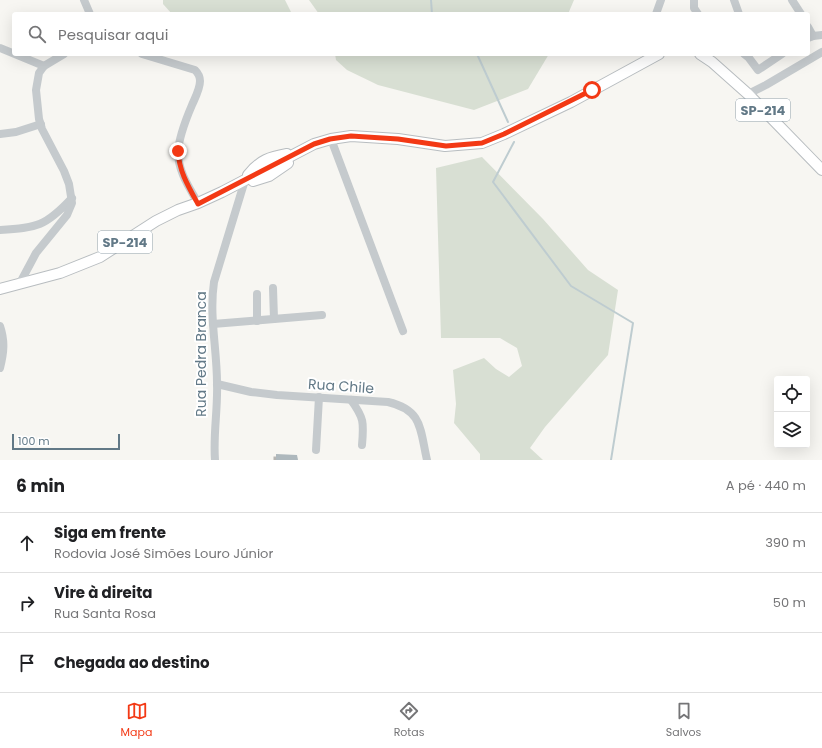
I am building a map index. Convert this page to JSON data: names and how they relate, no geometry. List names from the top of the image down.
{
  "streets": {
    "main road": ["SP-214"],
    "street": ["Rua Pedra Branca", "Rua Chile"]
  },
  "crossings": [
    ["SP-214", "Rua Pedra Branca"],
    ["Rua Pedra Branca", "Rua Chile"]
  ],
  "scale_bar": "100 m",
  "page": {
    "search": "Pesquisar aqui",
    "scale": "100 m",
    "heading": ["6 min", "A pé · 440 m"],
    "list": [
      ["Siga em frente", "Rodovia José Simões Louro Júnior", "390 m"],
      ["Vire à direita", "Rua Santa Rosa", "50 m"],
      "Chegada ao destino"
    ],
    "nav": ["Mapa", "Rotas", "Salvos"]
  }
}
